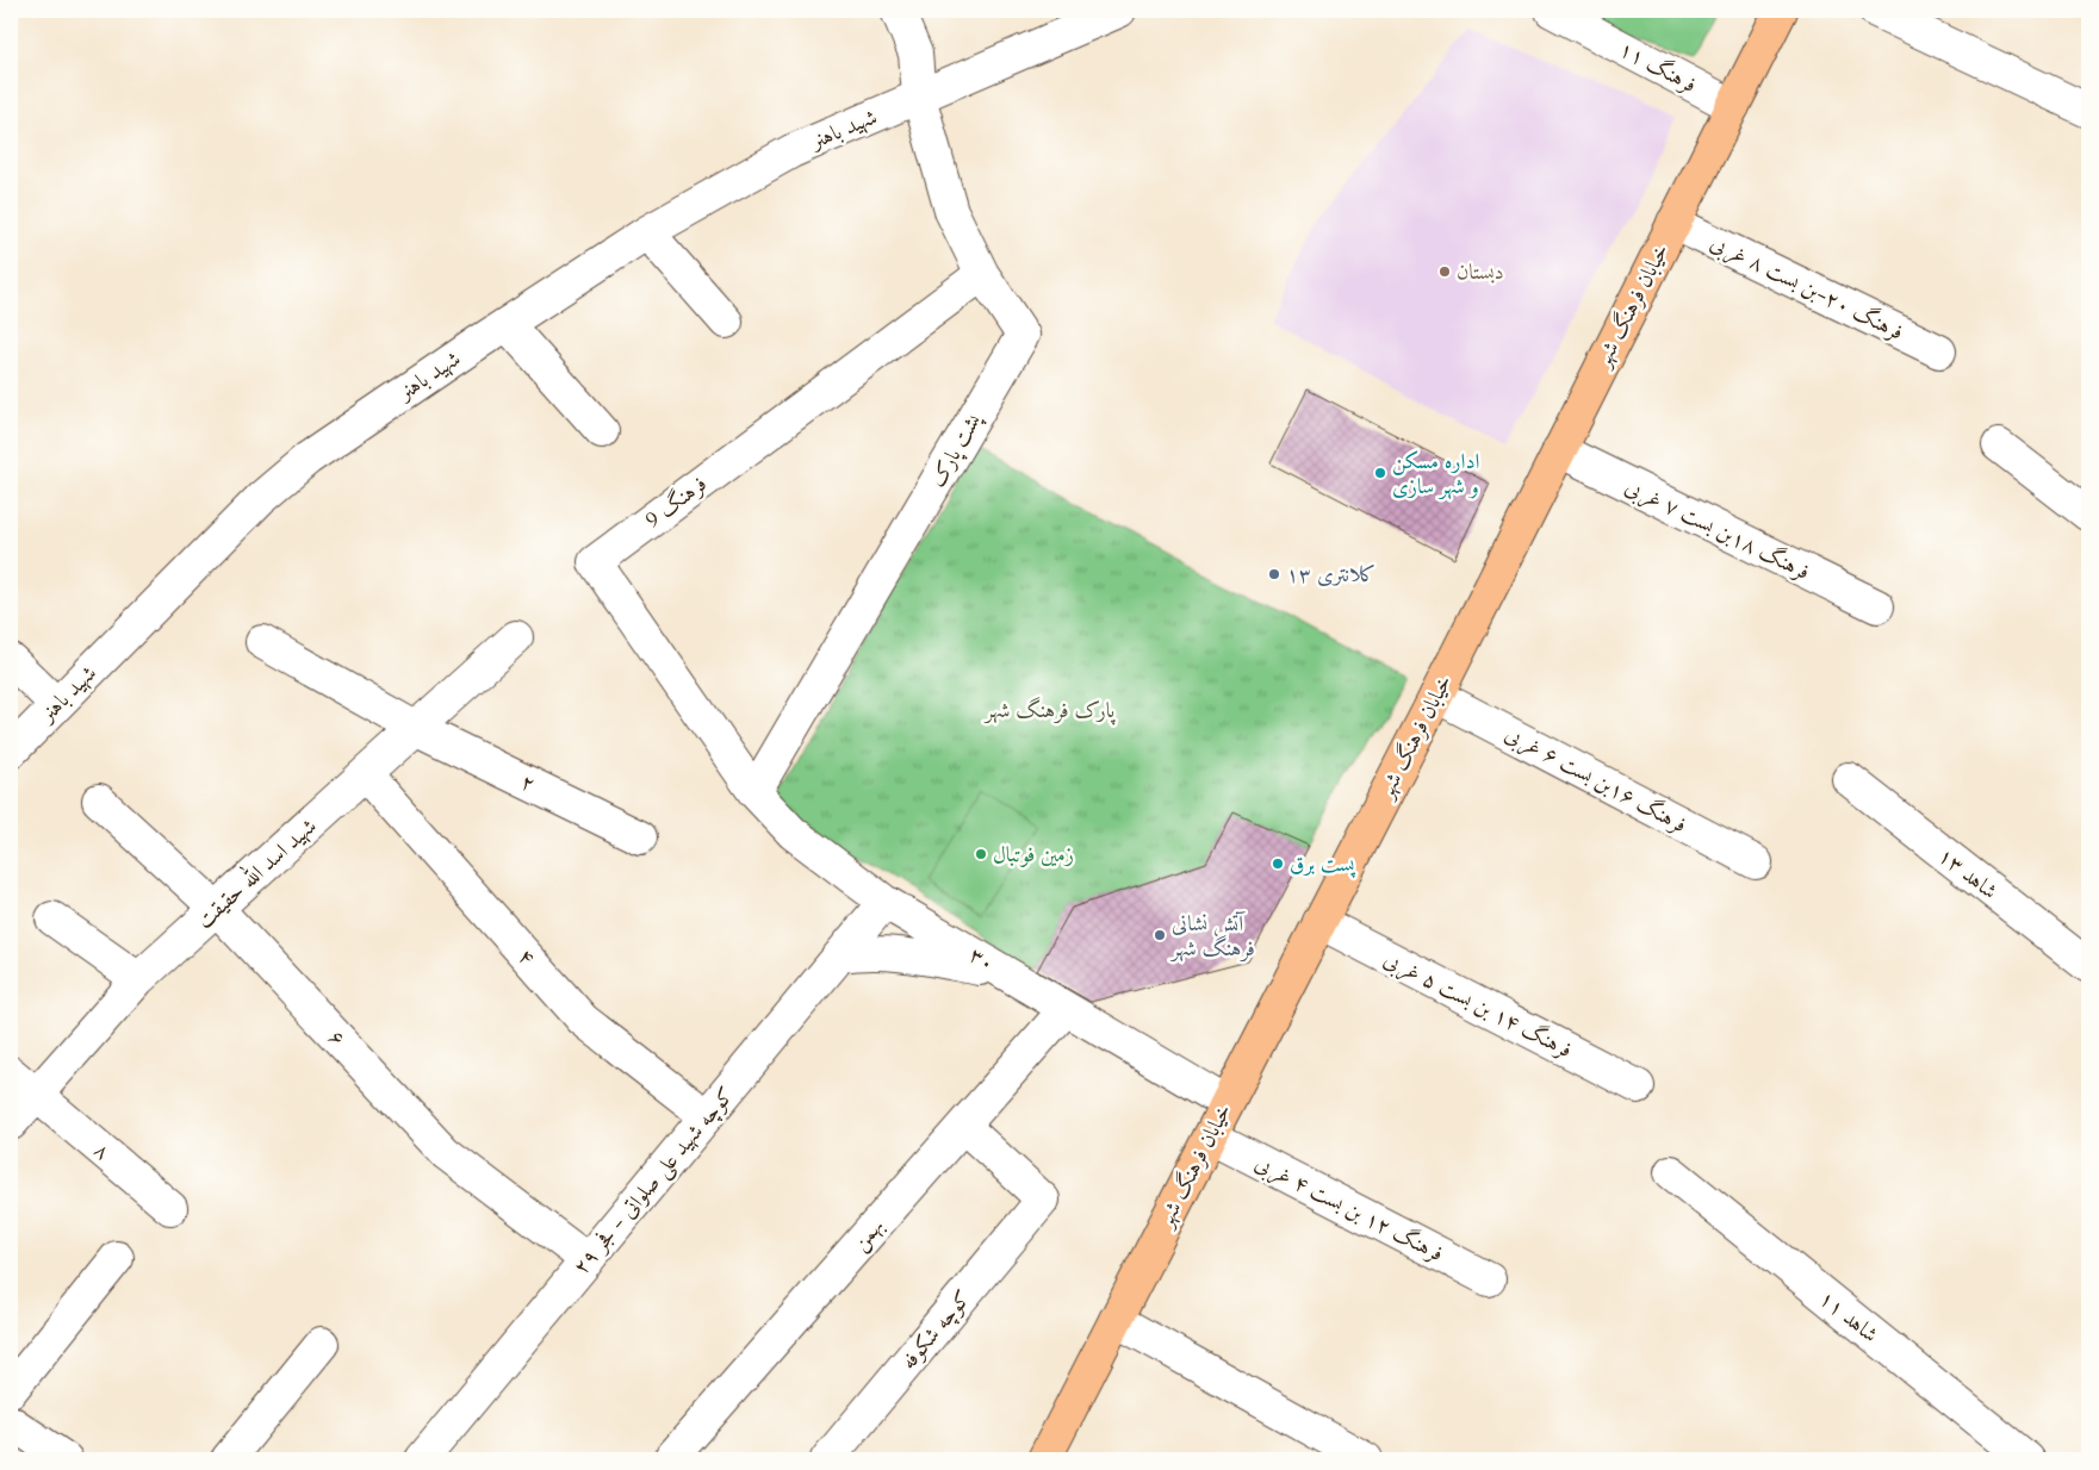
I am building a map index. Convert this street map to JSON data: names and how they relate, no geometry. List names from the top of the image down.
{
  "streets": {
    "main road": ["خیابان فرهنگ شهر"],
    "street": [
      "فرهنگ ۱۱",
      "شهید باهنر",
      "فرهنگ ۲۰-بن بست ۸ غربی",
      "پشت پارک",
      "فرهنگ 9",
      "فرهنگ ۱۸بن بست ۷ غربی",
      "فرهنگ ۱۶بن بست ۶ غربی",
      "۲",
      "شهید اسد الله حقیقت",
      "شاهد ۱۳",
      "۴",
      "۳۰",
      "فرهنگ ۱۴ بن بست ۵ غربی",
      "۶",
      "۸",
      "کوچه شهید علی صلواتی - فجر ۲۹",
      "فرهنگ ۱۲ بن بست ۴ غربی",
      "بهمن",
      "شاهد ۱۱",
      "کوچه شکوفه"
    ]
  },
  "crossings": [
    ["فرهنگ ۱۱", "خیابان فرهنگ شهر"],
    ["شهید باهنر", "پشت پارک"],
    ["فرهنگ ۲۰-بن بست ۸ غربی", "خیابان فرهنگ شهر"],
    ["خیابان فرهنگ شهر", "فرهنگ ۱۸بن بست ۷ غربی"],
    ["خیابان فرهنگ شهر", "فرهنگ ۱۶بن بست ۶ غربی"],
    ["خیابان فرهنگ شهر", "۳۰"],
    ["خیابان فرهنگ شهر", "فرهنگ ۱۴ بن بست ۵ غربی"],
    ["خیابان فرهنگ شهر", "فرهنگ ۱۲ بن بست ۴ غربی"],
    ["پشت پارک", "فرهنگ 9"],
    ["پشت پارک", "۳۰"],
    ["فرهنگ 9", "۳۰"],
    ["۲", "شهید اسد الله حقیقت"],
    ["شهید اسد الله حقیقت", "۴"],
    ["شهید اسد الله حقیقت", "۶"],
    ["شهید اسد الله حقیقت", "۸"],
    ["۴", "کوچه شهید علی صلواتی - فجر ۲۹"],
    ["۳۰", "کوچه شهید علی صلواتی - فجر ۲۹"],
    ["۳۰", "بهمن"],
    ["۶", "کوچه شهید علی صلواتی - فجر ۲۹"],
    ["بهمن", "کوچه شکوفه"]
  ],
  "parks": ["پارک فرهنگ شهر"],
  "places": [
    "دبستان",
    "اداره مسکن و شهر سازی",
    "کلانتری ۱۳",
    "زمین فوتبال",
    "پست برق",
    "آتش نشانی فرهنگ شهر"
  ]
}
